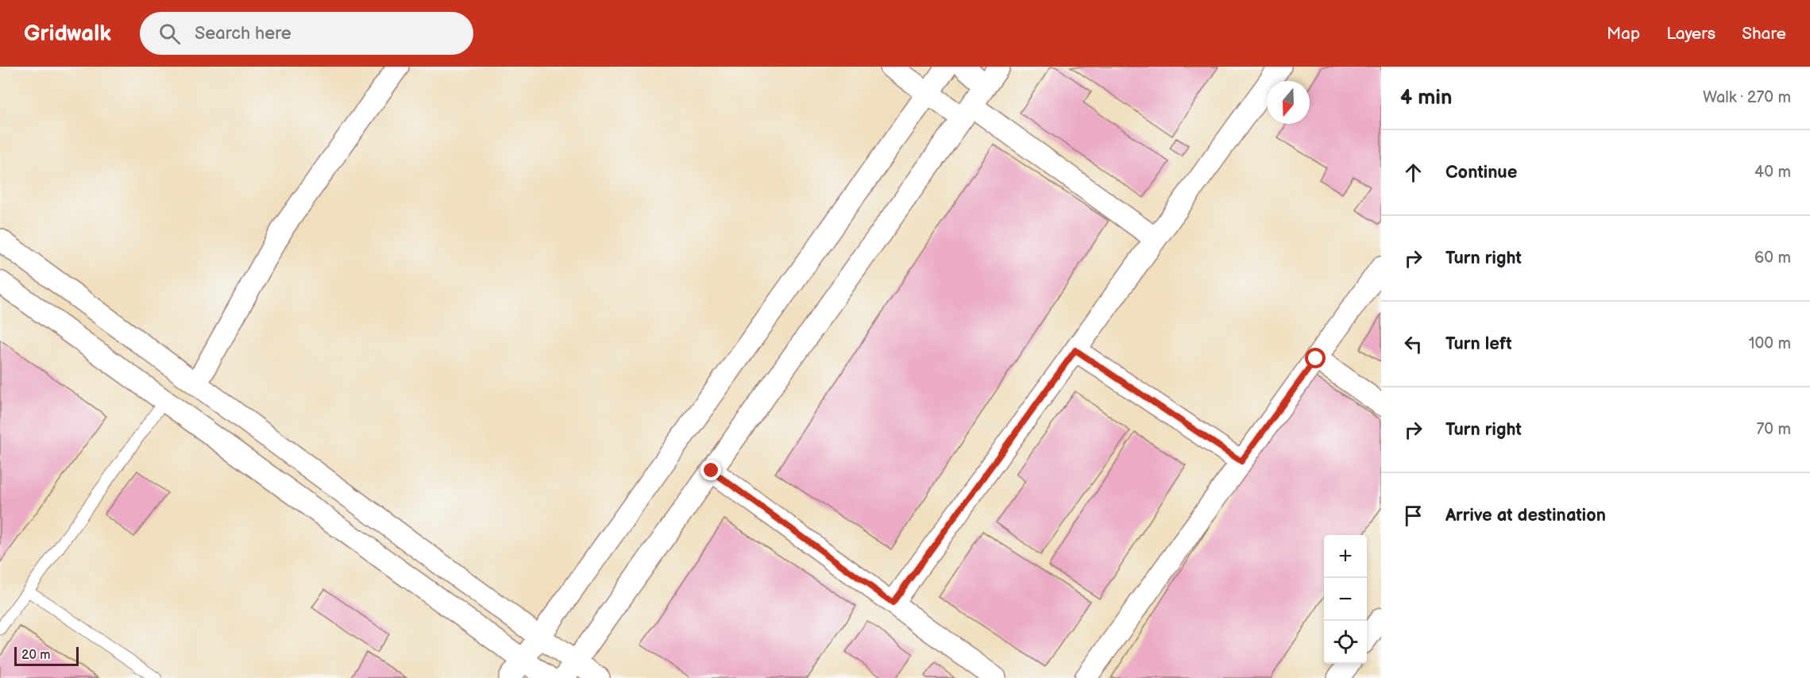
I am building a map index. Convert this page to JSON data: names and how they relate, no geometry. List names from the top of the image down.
{
  "scale_bar": "20 m",
  "north": "bottom",
  "page": {
    "header": "Gridwalk",
    "search": "Search here",
    "nav": ["Map", "Layers", "Share"],
    "heading": ["4 min", "Walk · 270 m"],
    "list": [
      ["Continue", "40 m"],
      ["Turn right", "60 m"],
      ["Turn left", "100 m"],
      ["Turn right", "70 m"],
      "Arrive at destination"
    ],
    "map_buttons": ["+", "−"],
    "scale": "20 m"
  }
}
